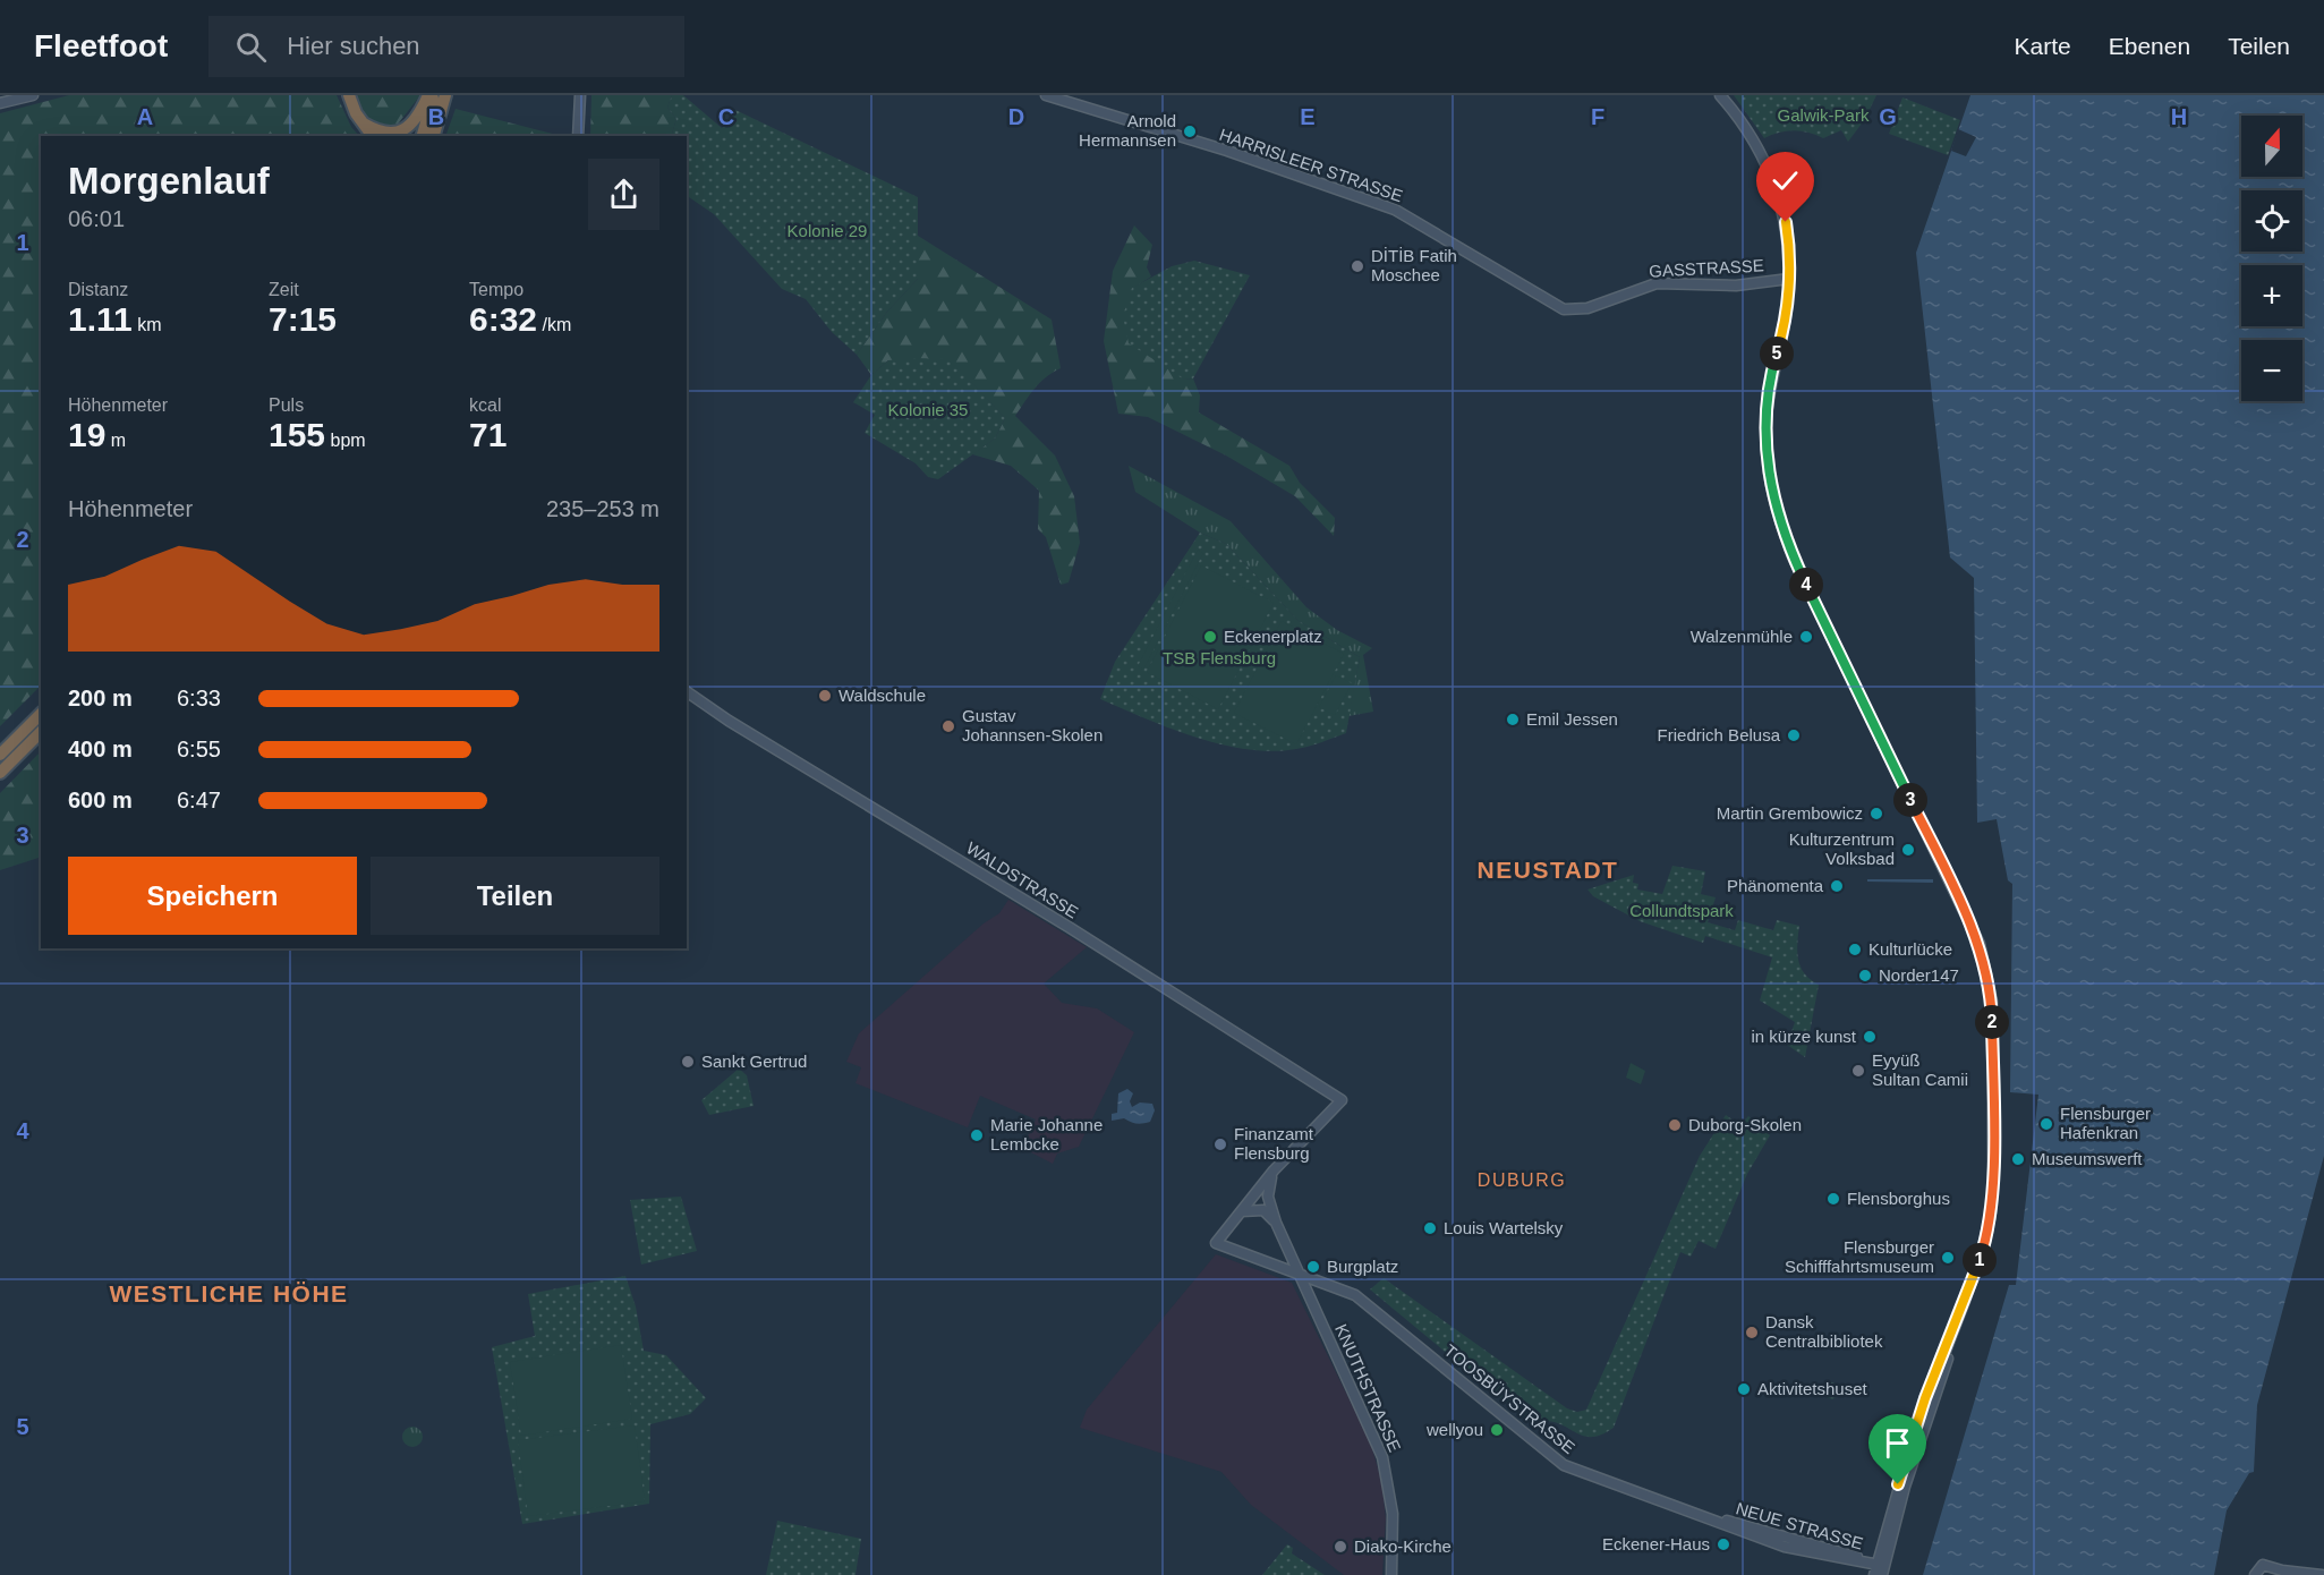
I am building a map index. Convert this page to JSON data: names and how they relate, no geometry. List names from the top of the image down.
{
  "streets": {
    "main road": [
      "HARRISLEER STRASSE",
      "GASSTRASSE",
      "WALDSTRASSE",
      "KNUTHSTRASSE",
      "TOOSBÜYSTRASSE",
      "NEUE STRASSE"
    ]
  },
  "crossings": [
    ["HARRISLEER STRASSE", "GASSTRASSE"],
    ["WALDSTRASSE", "KNUTHSTRASSE"],
    ["KNUTHSTRASSE", "TOOSBÜYSTRASSE"],
    ["TOOSBÜYSTRASSE", "NEUE STRASSE"]
  ],
  "districts": ["NEUSTADT", "DUBURG", "WESTLICHE HÖHE"],
  "parks": [
    "Galwik-Park",
    "Kolonie 29",
    "Kolonie 35",
    "TSB Flensburg",
    "Collundtspark"
  ],
  "places": [
    "Arnold Hermannsen",
    "DİTİB Fatih Moschee",
    "Eckenerplatz",
    "Walzenmühle",
    "Waldschule",
    "Emil Jessen",
    "Gustav Johannsen-Skolen",
    "Friedrich Belusa",
    "Martin Grembowicz",
    "Kulturzentrum Volksbad",
    "Phänomenta",
    "Kulturlücke",
    "Norder147",
    "in kürze kunst",
    "Sankt Gertrud",
    "Eyyüß Sultan Camii",
    "Flensburger Hafenkran",
    "Duborg-Skolen",
    "Marie Johanne Lembcke",
    "Finanzamt Flensburg",
    "Museumswerft",
    "Flensborghus",
    "Louis Wartelsky",
    "Flensburger Schifffahrtsmuseum",
    "Burgplatz",
    "Dansk Centralbibliotek",
    "Aktivitetshuset",
    "wellyou",
    "Eckener-Haus",
    "Diako-Kirche"
  ],
  "north": "top",
  "page": {
    "header": "Fleetfoot",
    "search": "Hier suchen",
    "nav": ["Karte", "Ebenen", "Teilen"],
    "map_buttons": ["+", "−"],
    "heading": ["Morgenlauf", "06:01"],
    "stats": [
      ["Distanz", "1.11 km"],
      ["Zeit", "7:15"],
      ["Tempo", "6:32 /km"],
      ["Höhenmeter", "19 m"],
      ["Puls", "155 bpm"],
      ["kcal", "71"]
    ],
    "pins": [
      "5",
      "4",
      "3",
      "2",
      "1"
    ],
    "chart": ["Höhenmeter", "235–253 m"],
    "list": [
      {
        "name": "200 m",
        "note": "6:33"
      },
      {
        "name": "400 m",
        "note": "6:55"
      },
      {
        "name": "600 m",
        "note": "6:47"
      }
    ],
    "buttons": ["Speichern", "Teilen"]
  },
  "grid": {
    "columns": [
      "A",
      "B",
      "C",
      "D",
      "E",
      "F",
      "G",
      "H"
    ],
    "rows": [
      "1",
      "2",
      "3",
      "4",
      "5"
    ]
  }
}
